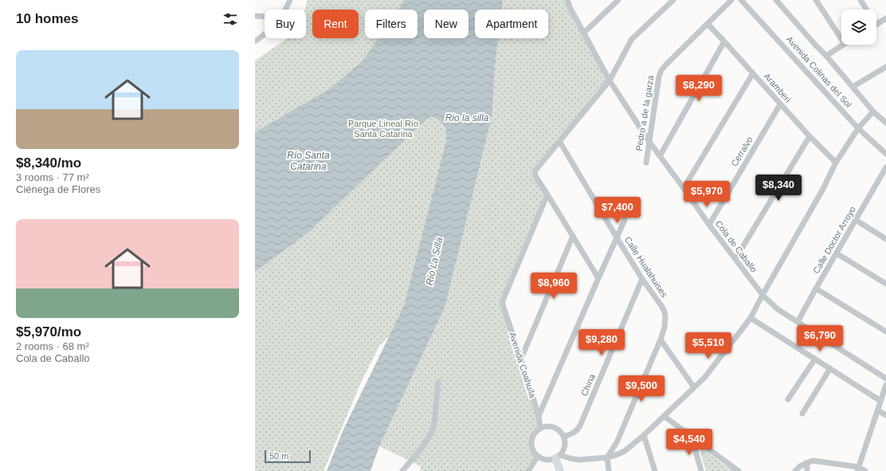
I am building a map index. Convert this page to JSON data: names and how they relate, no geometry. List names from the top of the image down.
{
  "streets": {
    "street": [
      "Avenida Colinas del Sol",
      "Aramberi",
      "Pedro a de la garza",
      "Cerralvo",
      "Calle Doctor Arroyo",
      "Cola de Caballo",
      "Calle Hualahuises",
      "Avenida Coahuila",
      "China"
    ]
  },
  "crossings": [
    ["Aramberi", "Pedro a de la garza"],
    ["Aramberi", "Cerralvo"],
    ["Pedro a de la garza", "Cola de Caballo"],
    ["Cerralvo", "Cola de Caballo"],
    ["Calle Doctor Arroyo", "Cola de Caballo"],
    ["Calle Hualahuises", "China"],
    ["Avenida Coahuila", "China"]
  ],
  "water": ["Rio la silla", "Río Santa Catarina", "Río La Silla"],
  "parks": ["Parque Lineal Río Santa Catarina"],
  "scale_bar": "50 m",
  "page": {
    "heading": "10 homes",
    "chip": [
      "Buy",
      "Rent",
      "Filters",
      "New",
      "Apartment"
    ],
    "list": [
      {
        "name": "$8,340/mo",
        "note": "3 rooms · 77 m² · Ciénega de Flores"
      },
      {
        "name": "$5,970/mo",
        "note": "2 rooms · 68 m² · Cola de Caballo"
      }
    ],
    "price": [
      "$8,290",
      "$8,340",
      "$5,970",
      "$7,400",
      "$8,960",
      "$6,790",
      "$9,280",
      "$5,510",
      "$9,500",
      "$4,540"
    ],
    "scale": "50 m"
  }
}
